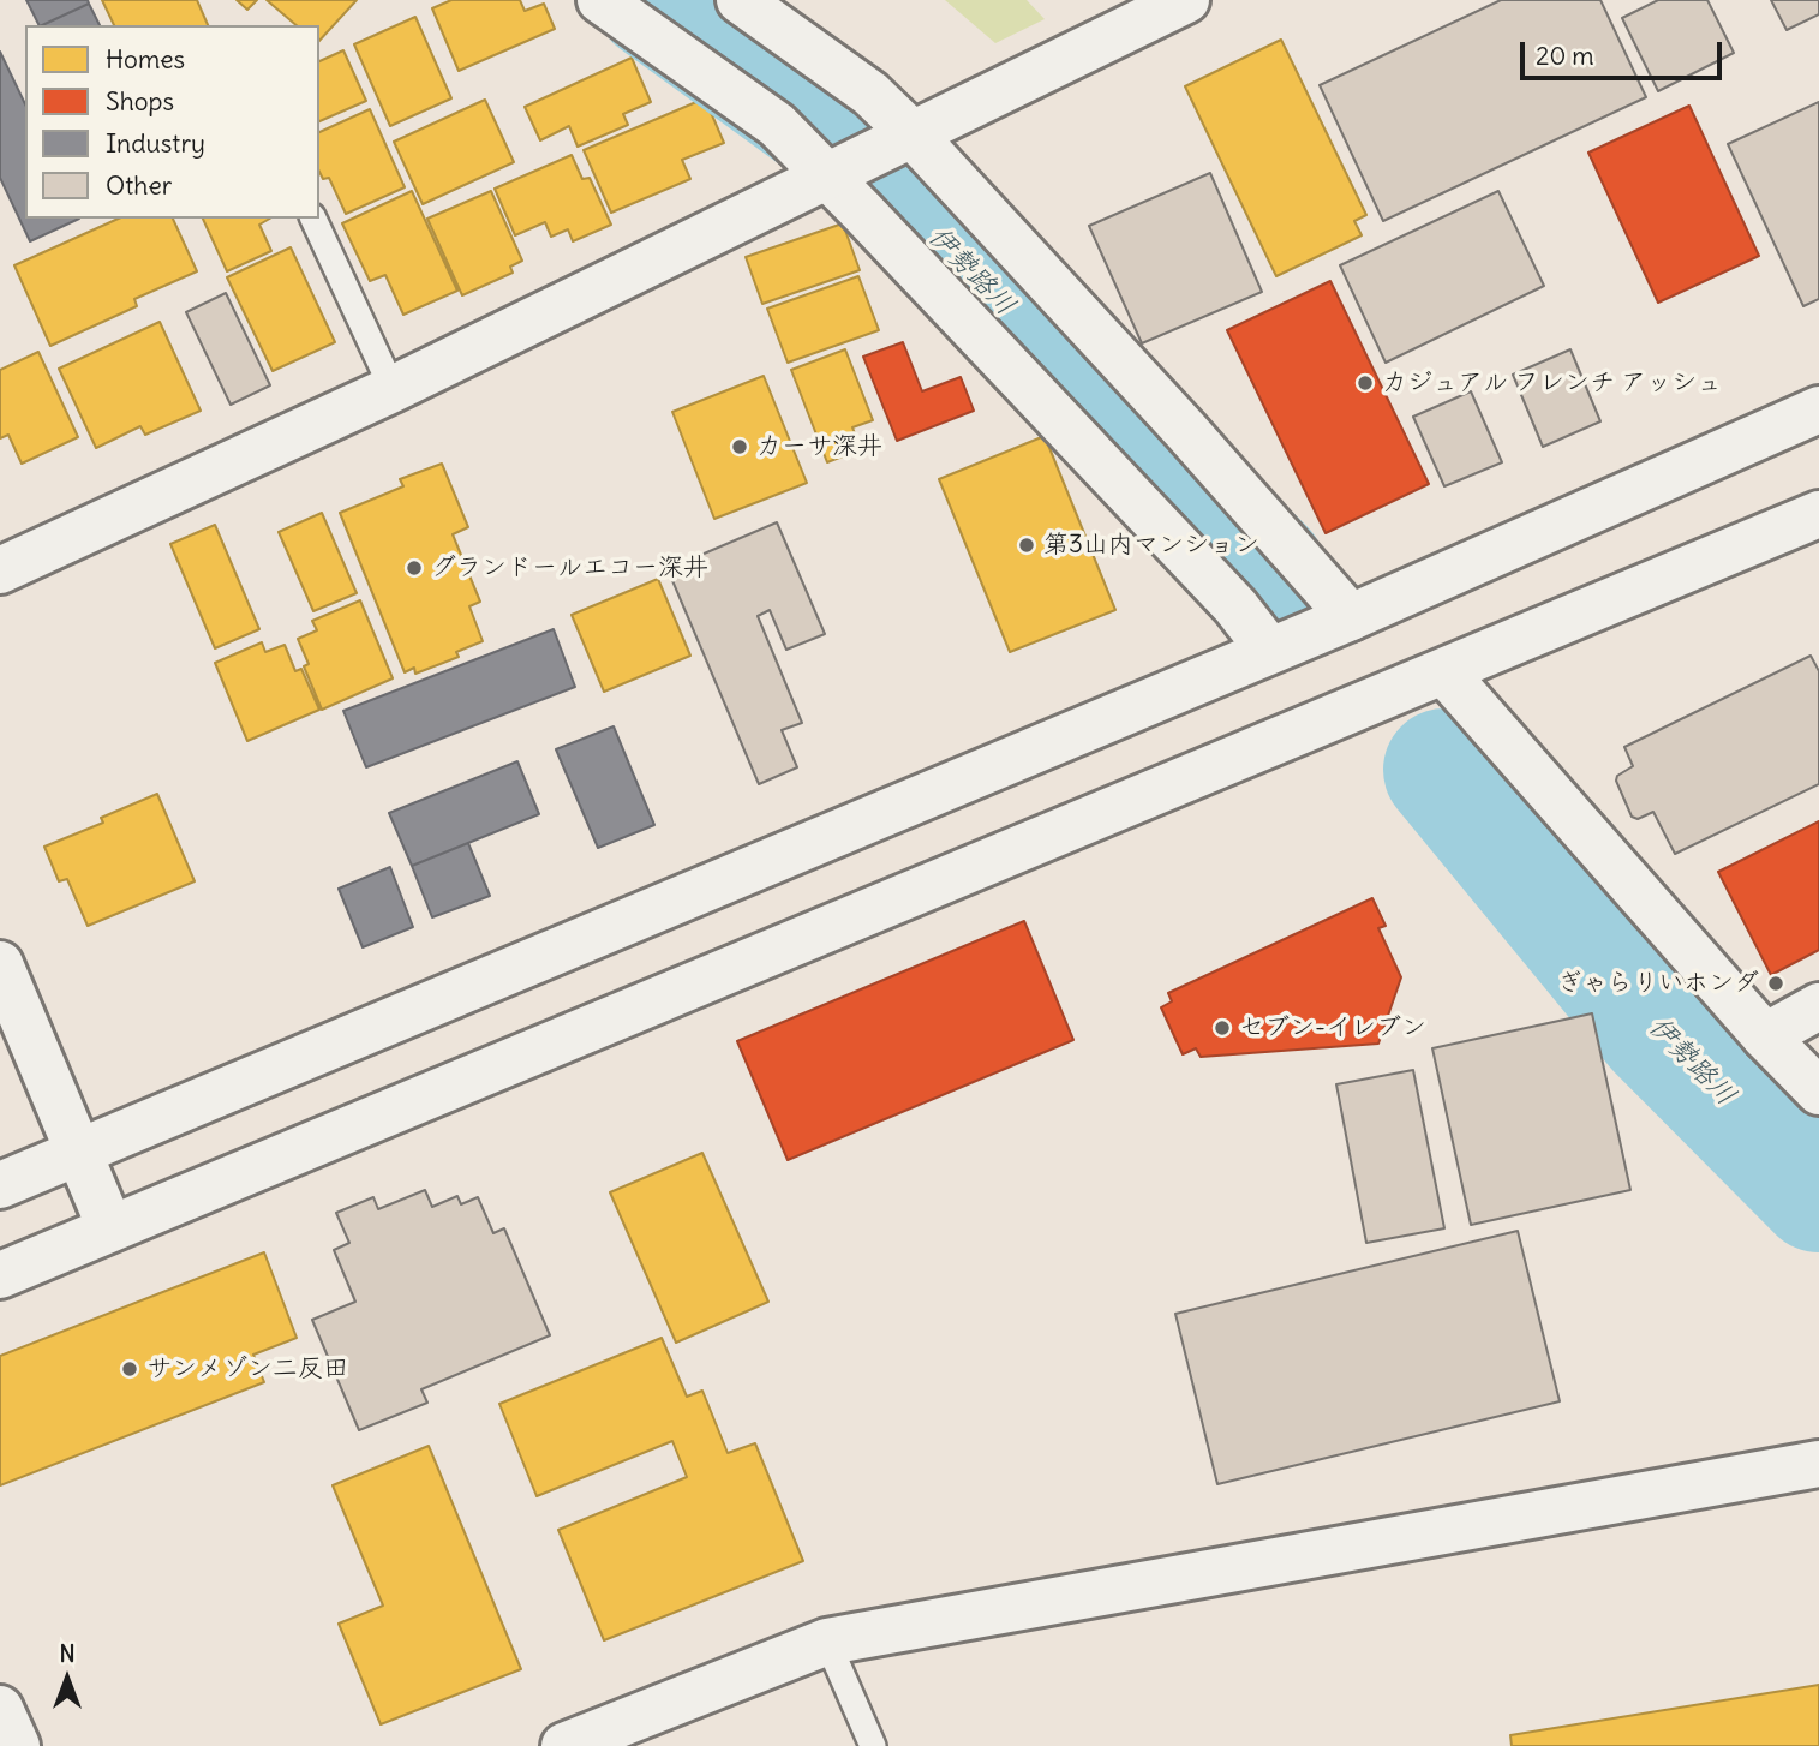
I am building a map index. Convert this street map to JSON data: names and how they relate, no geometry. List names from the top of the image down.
{
  "water": ["伊勢路川"],
  "places": [
    "カジュアル フレンチ アッシュ",
    "カーサ深井",
    "第3山内マンション",
    "グランドールエコー深井",
    "ぎゃらりいホンダ",
    "セブン-イレブン",
    "サンメゾン二反田"
  ],
  "legend": [
    "Homes",
    "Shops",
    "Industry",
    "Other"
  ],
  "scale_bar": "20 m",
  "north": "top"
}
